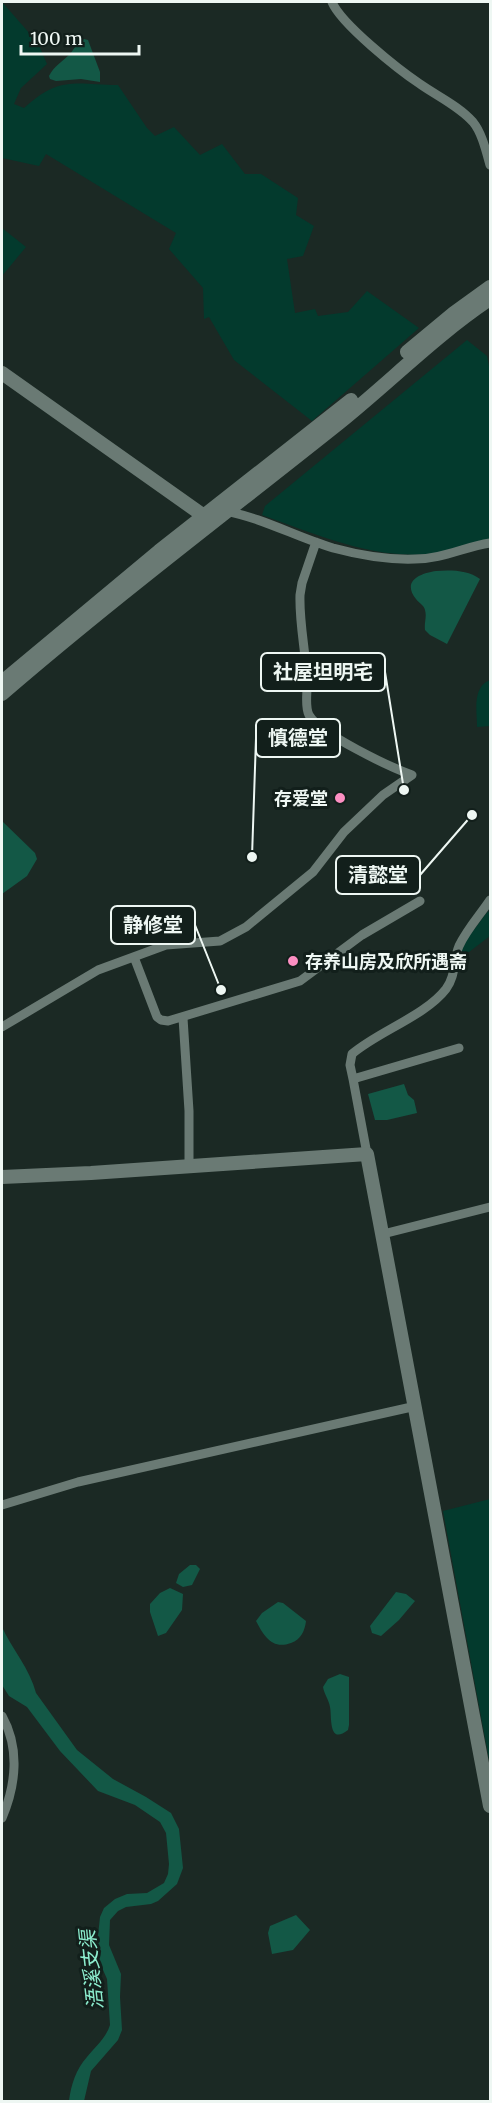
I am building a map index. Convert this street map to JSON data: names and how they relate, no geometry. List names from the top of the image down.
{
  "water": ["浯溪支渠"],
  "places": [
    "社屋坦明宅",
    "存爱堂",
    "清懿堂",
    "慎德堂",
    "存养山房及欣所遇斋",
    "静修堂"
  ],
  "scale_bar": "100 m"
}
